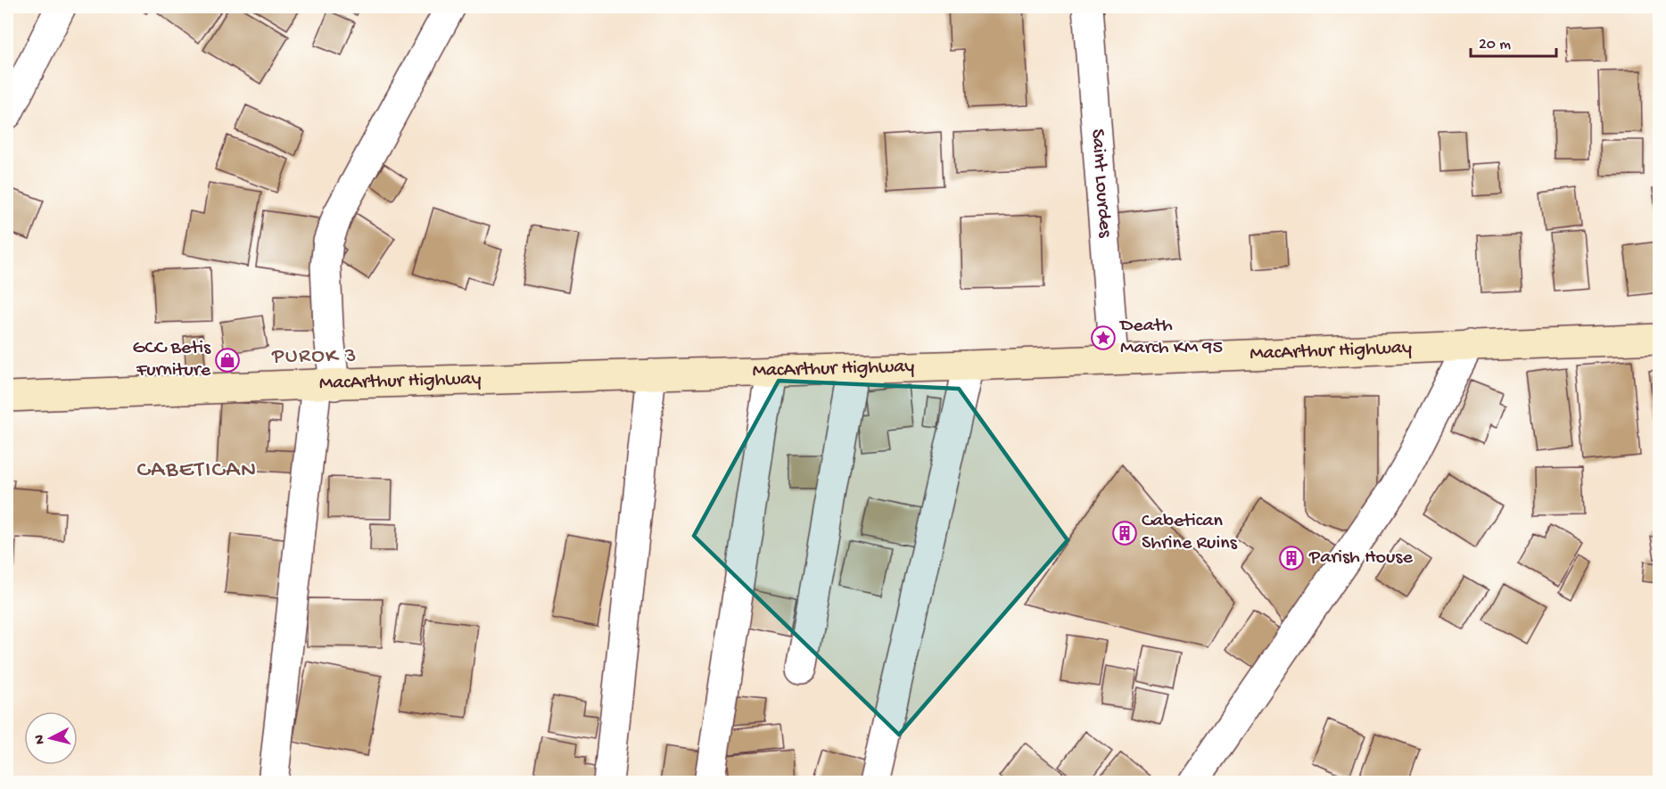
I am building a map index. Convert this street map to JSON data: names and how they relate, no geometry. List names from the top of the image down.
{
  "streets": {
    "main road": ["MacArthur Highway"],
    "street": ["Saint Lourdes"]
  },
  "crossings": [
    ["Saint Lourdes", "MacArthur Highway"]
  ],
  "districts": ["PUROK 3", "CABETICAN"],
  "places": {
    "place": ["Death March KM 95"],
    "shop": ["GCC Betis Furniture"],
    "building": ["Cabetican Shrine Ruins", "Parish House"]
  },
  "scale_bar": "20 m",
  "north": "left"
}
